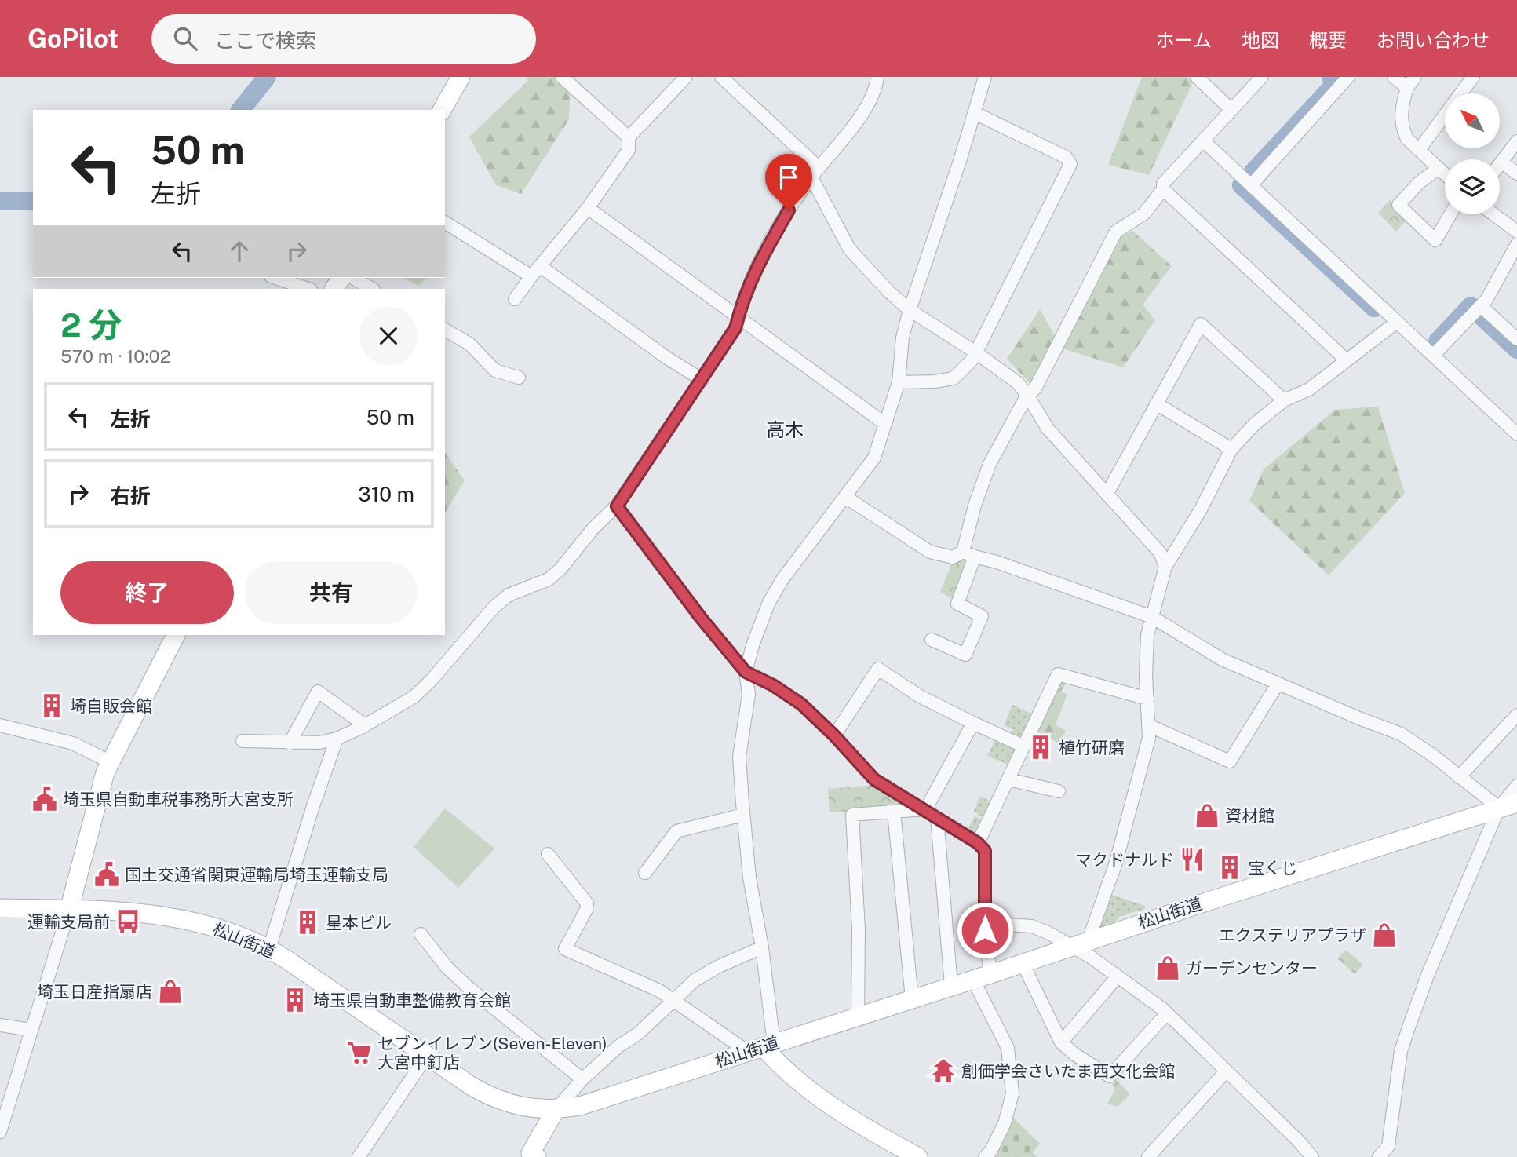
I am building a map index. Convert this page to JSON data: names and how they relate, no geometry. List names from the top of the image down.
{
  "streets": {
    "main road": ["松山街道"]
  },
  "districts": ["高木"],
  "places": {
    "building": [
      "埼自販会館",
      "植竹研磨",
      "宝くじ",
      "星本ビル",
      "埼玉県自動車整備教育会館"
    ],
    "public building": ["埼玉県自動車税事務所大宮支所", "国土交通省関東運輸局埼玉運輸支局"],
    "shop": [
      "資材館",
      "エクステリアプラザ",
      "ガーデンセンター",
      "埼玉日産指扇店"
    ],
    "restaurant": ["マクドナルド"],
    "bus stop": ["運輸支局前"],
    "supermarket": ["セブンイレブン(Seven-Eleven) 大宮中釘店"],
    "temple": ["創価学会さいたま西文化会館"]
  },
  "north": "top left",
  "page": {
    "header": "GoPilot",
    "search": "ここで検索",
    "nav": [
      "ホーム",
      "地図",
      "概要",
      "お問い合わせ"
    ],
    "turn": ["50 m", "左折"],
    "heading": ["2 分", "570 m · 10:02"],
    "list": [
      {
        "name": "左折",
        "value": "50 m"
      },
      {
        "name": "右折",
        "value": "310 m"
      }
    ],
    "buttons": ["終了", "共有"]
  }
}
